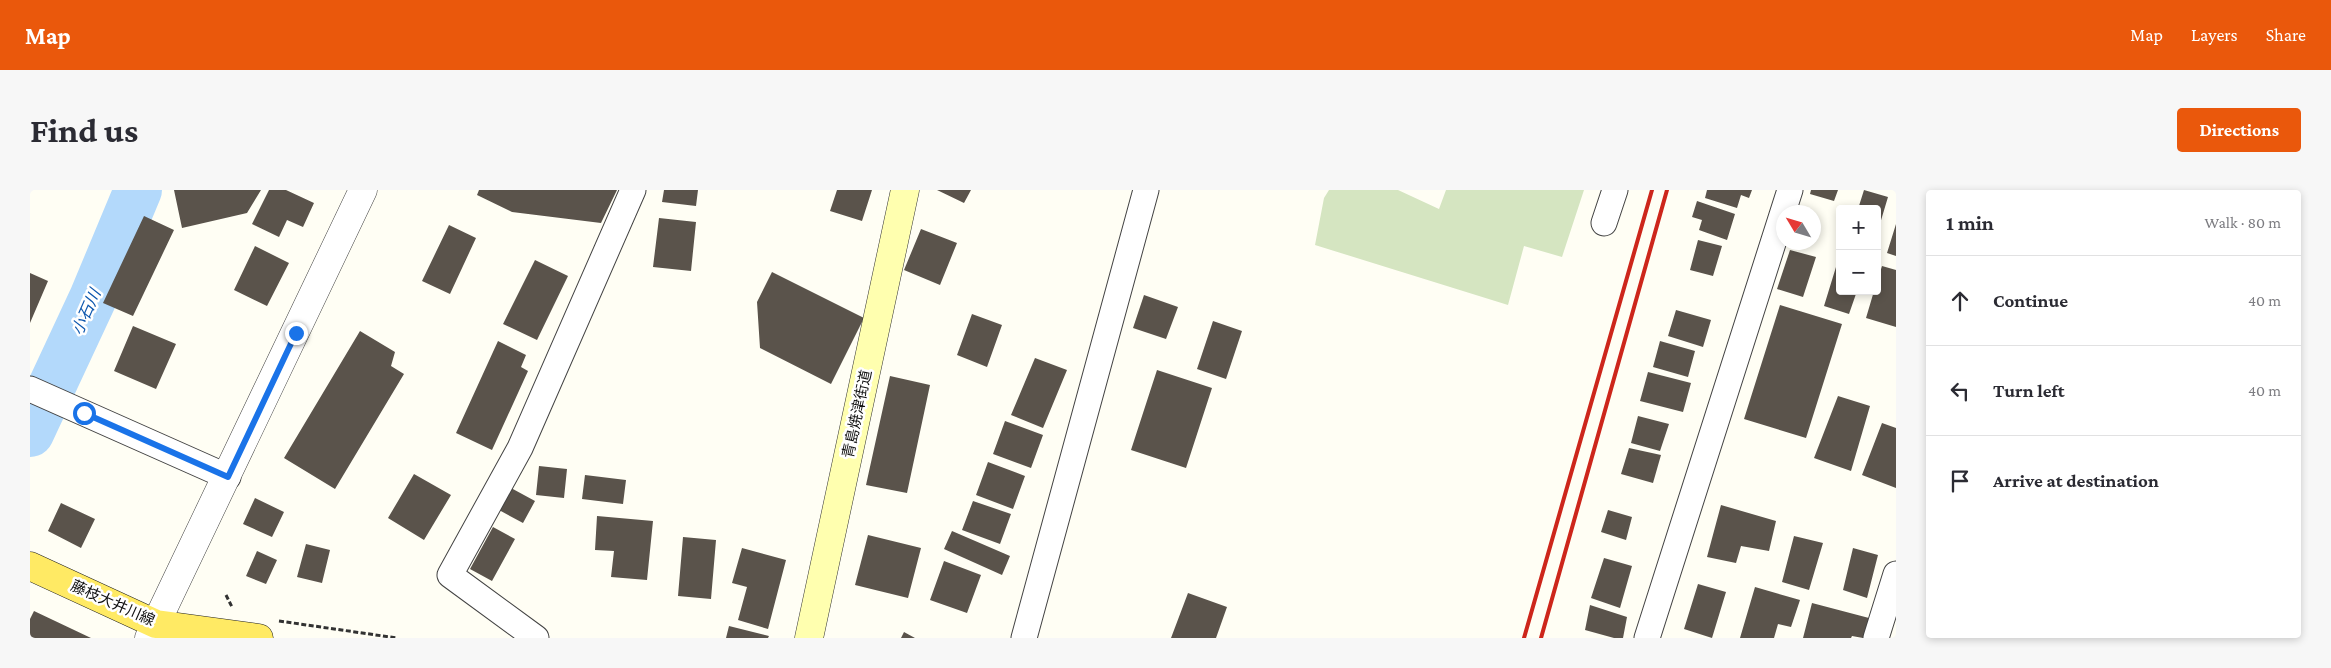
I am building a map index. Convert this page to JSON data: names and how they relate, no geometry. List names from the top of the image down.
{
  "streets": {
    "main road": ["青島焼津街道", "藤枝大井川線"]
  },
  "water": ["小石川"],
  "north": "top left",
  "page": {
    "header": "Map",
    "nav": ["Map", "Layers", "Share"],
    "buttons": "Directions",
    "title": "Find us",
    "heading": ["1 min", "Walk · 80 m"],
    "map_buttons": ["+", "−"],
    "list": [
      ["Continue", "40 m"],
      ["Turn left", "40 m"],
      "Arrive at destination"
    ]
  }
}
